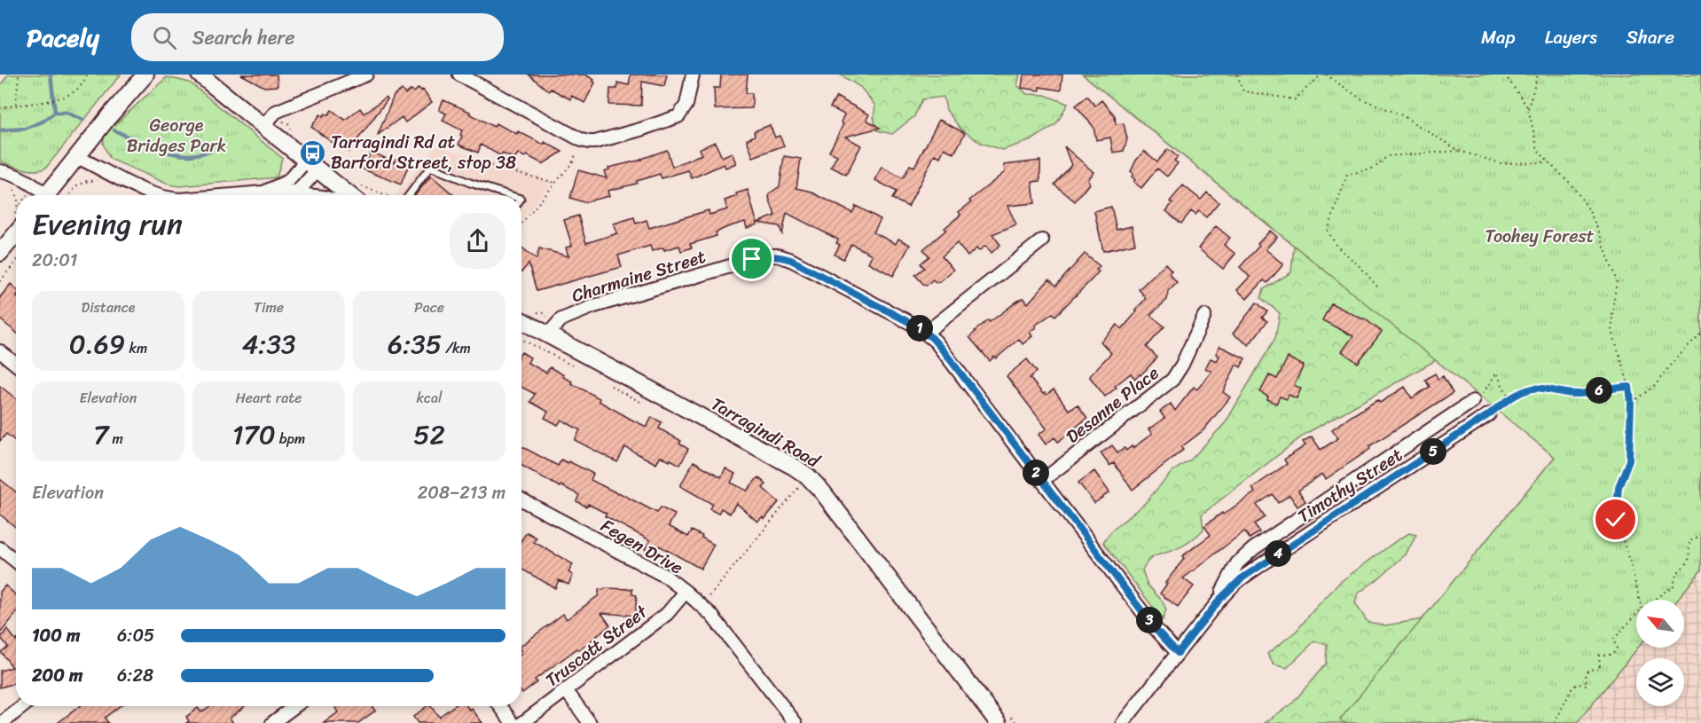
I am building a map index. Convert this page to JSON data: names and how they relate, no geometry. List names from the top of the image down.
{
  "streets": {
    "street": [
      "Charmaine Street",
      "Desanne Place",
      "Tarragindi Road",
      "Timothy Street",
      "Fegen Drive",
      "Truscott Street"
    ]
  },
  "crossings": [
    ["Charmaine Street", "Desanne Place"],
    ["Charmaine Street", "Tarragindi Road"],
    ["Charmaine Street", "Timothy Street"],
    ["Fegen Drive", "Truscott Street"]
  ],
  "parks": ["George Bridges Park", "Toohey Forest"],
  "places": {
    "bus stop": ["Tarragindi Rd at Barford Street, stop 38"]
  },
  "north": "top left",
  "page": {
    "header": "Pacely",
    "search": "Search here",
    "nav": ["Map", "Layers", "Share"],
    "heading": ["Evening run", "20:01"],
    "stats": [
      ["Distance", "0.69 km"],
      ["Time", "4:33"],
      ["Pace", "6:35 /km"],
      ["Elevation", "7 m"],
      ["Heart rate", "170 bpm"],
      ["kcal", "52"]
    ],
    "pins": [
      "1",
      "6",
      "5",
      "2",
      "4",
      "3"
    ],
    "chart": ["Elevation", "208–213 m"],
    "list": [
      {
        "name": "100 m",
        "note": "6:05"
      },
      {
        "name": "200 m",
        "note": "6:28"
      }
    ]
  }
}
